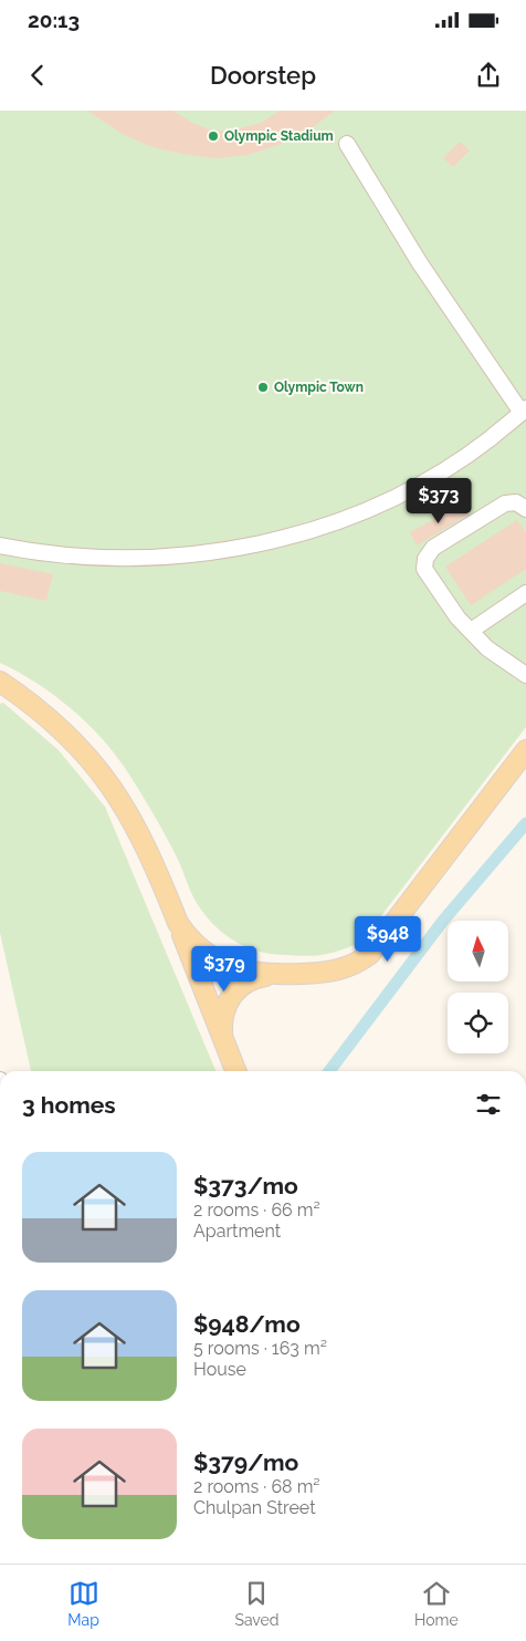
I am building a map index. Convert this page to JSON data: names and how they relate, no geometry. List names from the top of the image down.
{
  "places": ["Olympic Stadium", "Olympic Town"],
  "north": "top",
  "page": {
    "status": "20:13",
    "header": "Doorstep",
    "price": ["$373", "$948", "$379"],
    "heading": "3 homes",
    "list": [
      {
        "name": "$373/mo",
        "note": "2 rooms · 66 m² · Apartment"
      },
      {
        "name": "$948/mo",
        "note": "5 rooms · 163 m² · House"
      },
      {
        "name": "$379/mo",
        "note": "2 rooms · 68 m² · Chulpan Street"
      }
    ],
    "tabs": ["Map", "Saved", "Home"]
  }
}
